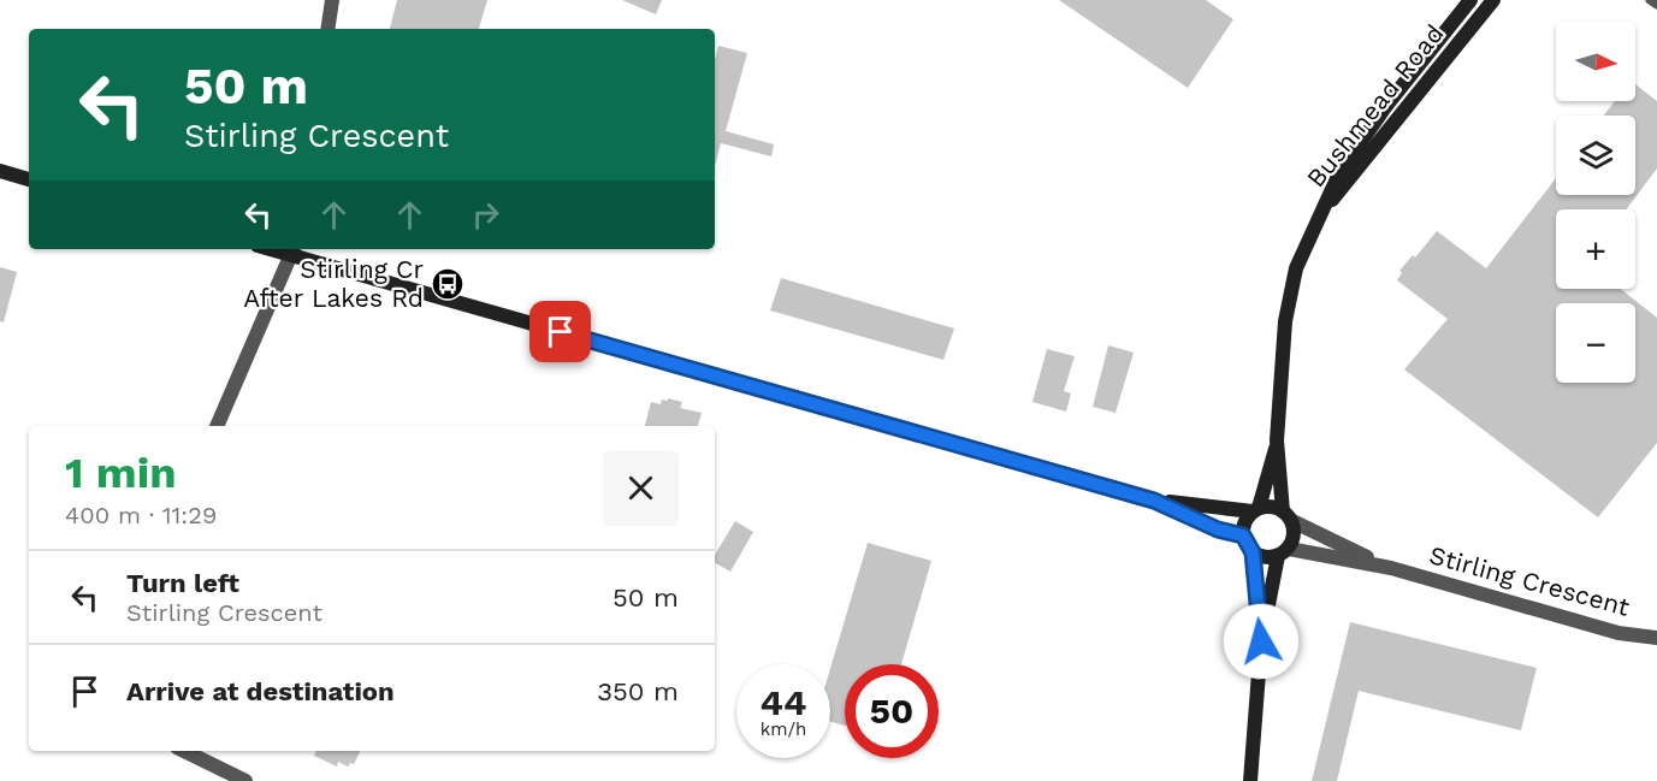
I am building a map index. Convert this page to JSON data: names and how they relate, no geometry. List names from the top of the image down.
{
  "streets": {
    "main road": ["Bushmead Road"],
    "street": ["Stirling Crescent"]
  },
  "crossings": [
    ["Bushmead Road", "Stirling Crescent"]
  ],
  "places": {
    "bus stop": ["Stirling Cr After Lakes Rd"]
  },
  "north": "right",
  "page": {
    "map_buttons": ["+", "−"],
    "turn": ["50 m", "Stirling Crescent"],
    "heading": ["1 min", "400 m · 11:29"],
    "list": [
      {
        "name": "Turn left",
        "note": "Stirling Crescent",
        "value": "50 m"
      },
      {
        "name": "Arrive at destination",
        "value": "350 m"
      }
    ],
    "speed": "44 km/h",
    "limit": "50"
  }
}
